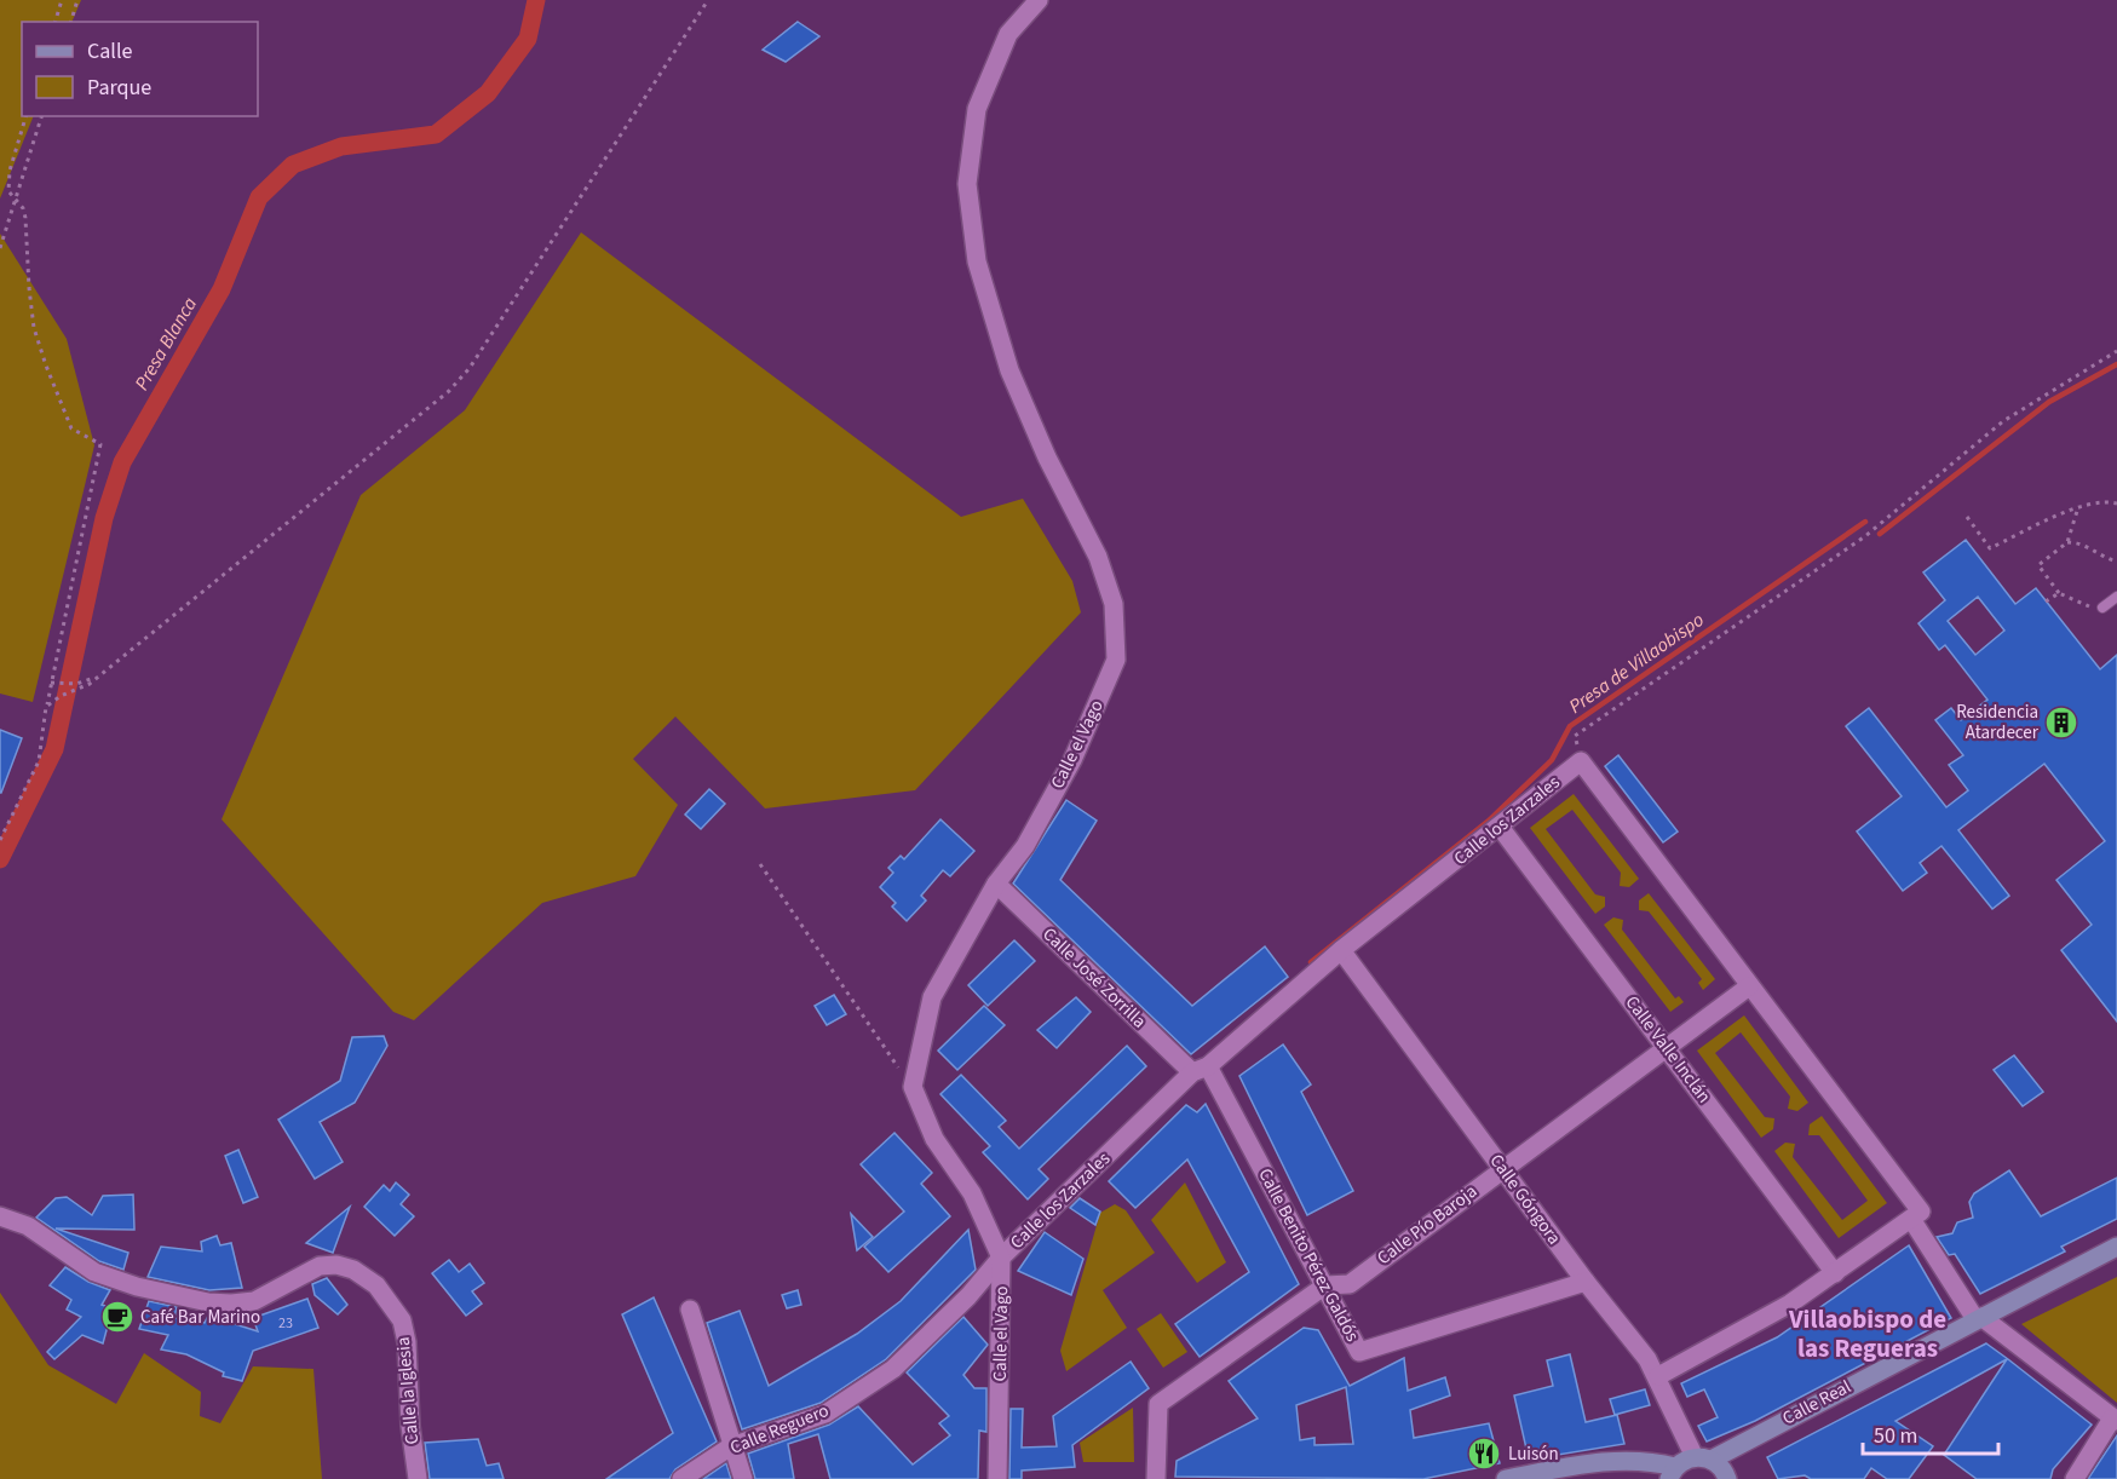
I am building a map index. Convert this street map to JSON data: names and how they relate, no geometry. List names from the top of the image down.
{
  "streets": {
    "street": [
      "Calle el Vago",
      "Calle los Zarzales",
      "Calle José Zorrilla",
      "Calle Valle Inclán",
      "Calle Góngora",
      "Calle Pío Baroja",
      "Calle Benito Pérez Galdós",
      "Calle la Iglesia",
      "Calle Real",
      "Calle Reguero"
    ]
  },
  "crossings": [
    ["Calle el Vago", "Calle los Zarzales"],
    ["Calle el Vago", "Calle José Zorrilla"],
    ["Calle el Vago", "Calle Reguero"],
    ["Calle los Zarzales", "Calle José Zorrilla"],
    ["Calle los Zarzales", "Calle Valle Inclán"],
    ["Calle los Zarzales", "Calle Góngora"],
    ["Calle los Zarzales", "Calle Benito Pérez Galdós"],
    ["Calle los Zarzales", "Calle Reguero"],
    ["Calle José Zorrilla", "Calle Benito Pérez Galdós"],
    ["Calle Valle Inclán", "Calle Pío Baroja"],
    ["Calle Góngora", "Calle Pío Baroja"],
    ["Calle Góngora", "Calle Benito Pérez Galdós"],
    ["Calle Góngora", "Calle Real"],
    ["Calle Pío Baroja", "Calle Benito Pérez Galdós"]
  ],
  "districts": ["Villaobispo de las Regueras"],
  "water": ["Presa Blanca", "Presa de Villaobispo"],
  "places": {
    "building": ["Residencia Atardecer"],
    "cafe": ["Café Bar Marino"],
    "restaurant": ["Luisón"]
  },
  "house_numbers": ["23"],
  "legend": ["Calle", "Parque"],
  "scale_bar": "50 m"
}
